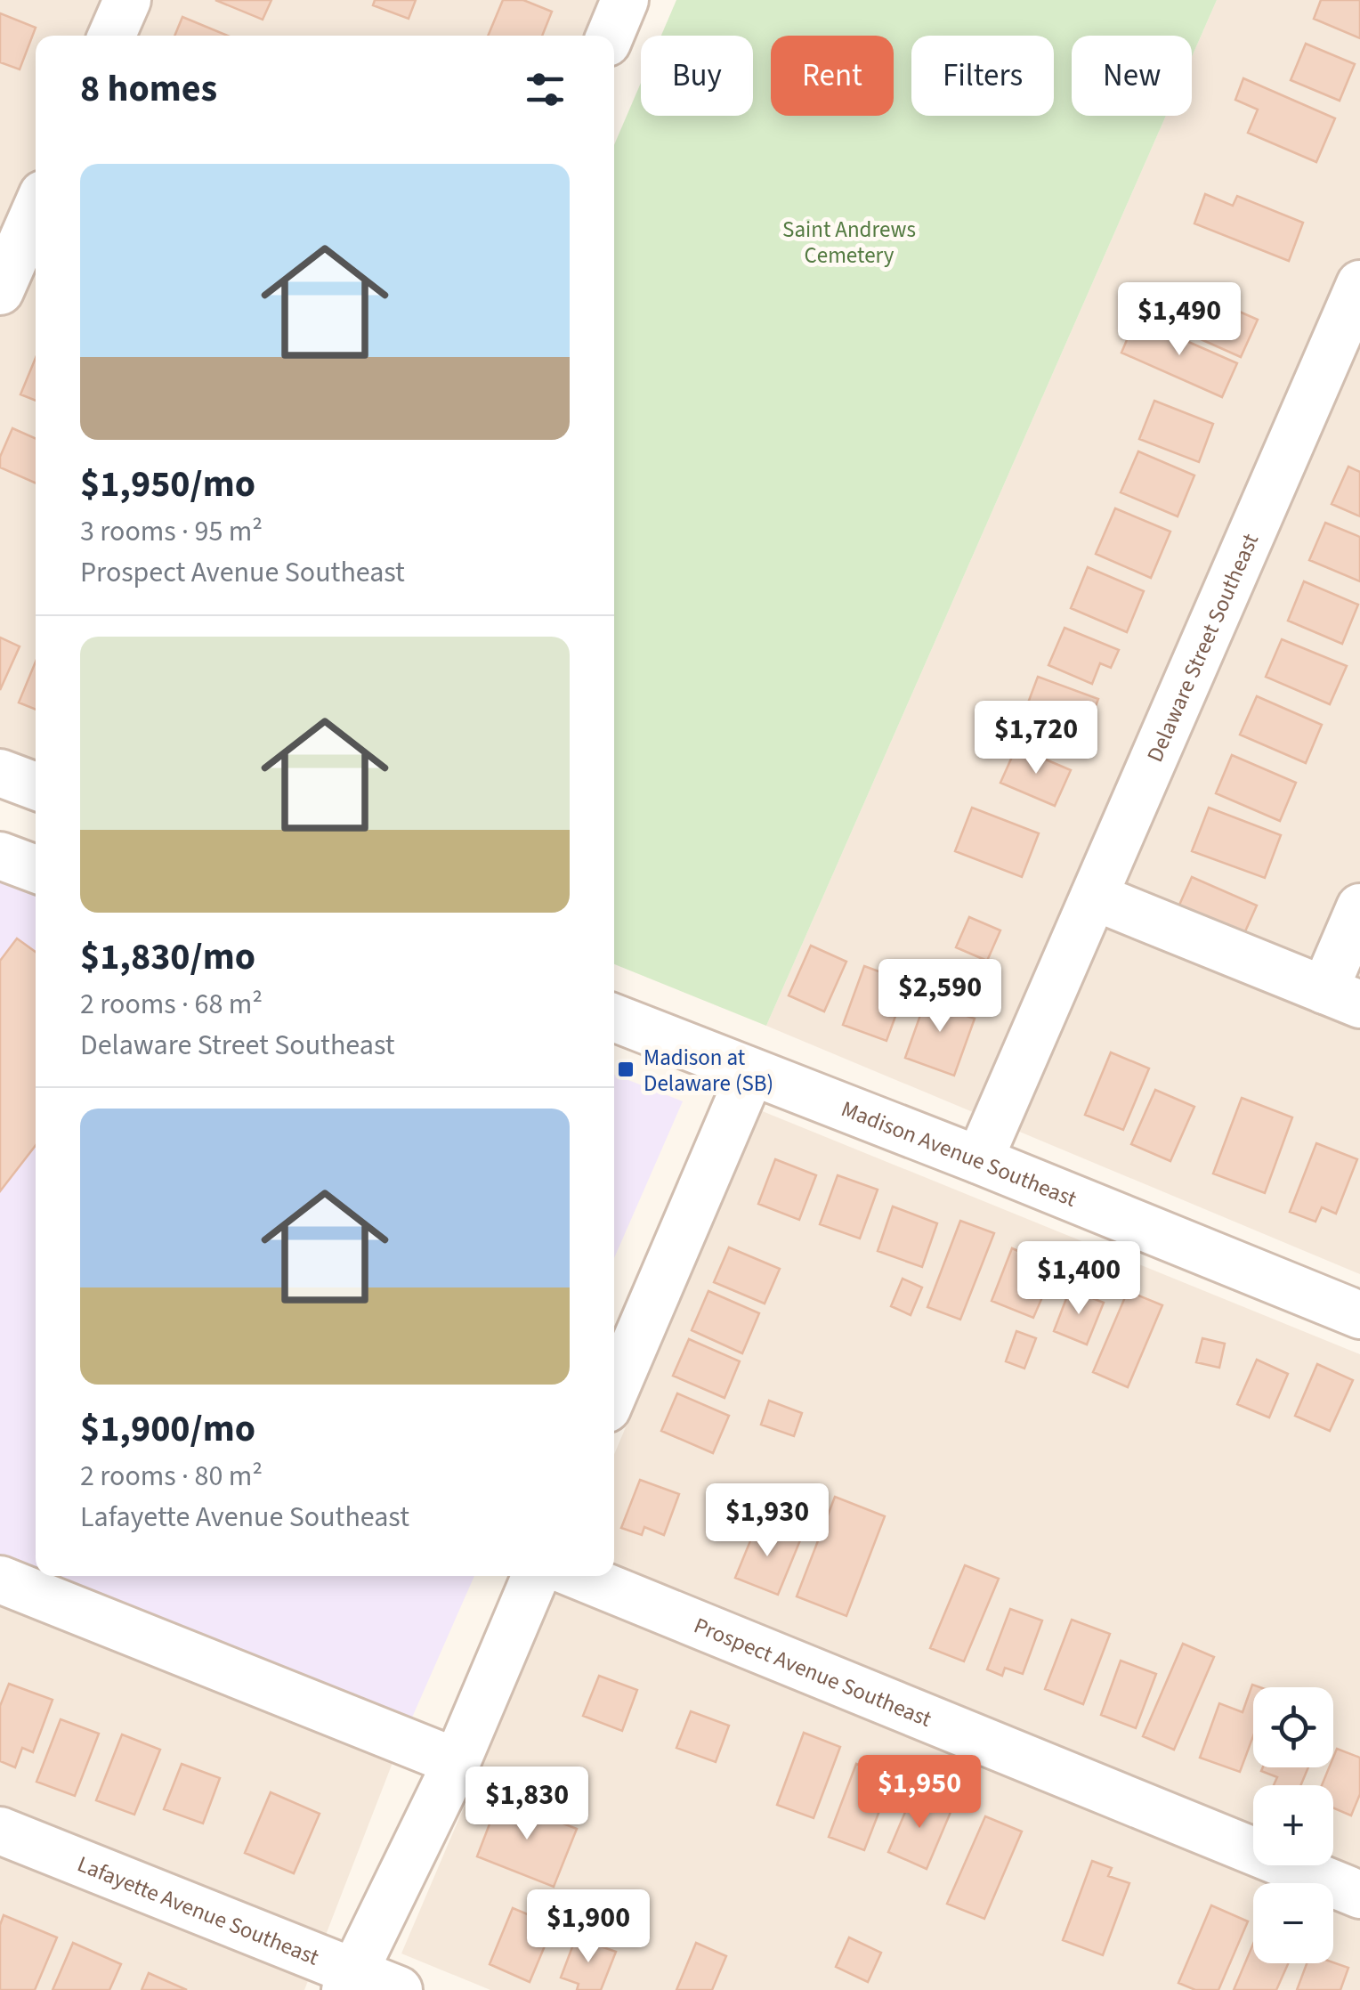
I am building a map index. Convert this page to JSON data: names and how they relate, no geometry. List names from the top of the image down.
{
  "streets": {
    "street": [
      "Delaware Street Southeast",
      "Madison Avenue Southeast",
      "Prospect Avenue Southeast",
      "Lafayette Avenue Southeast"
    ]
  },
  "crossings": [
    ["Delaware Street Southeast", "Madison Avenue Southeast"]
  ],
  "parks": ["Saint Andrews Cemetery"],
  "places": {
    "transit": ["Madison at Delaware (SB)"]
  },
  "page": {
    "chip": [
      "Buy",
      "Rent",
      "Filters",
      "New"
    ],
    "heading": "8 homes",
    "list": [
      {
        "name": "$1,950/mo",
        "note": "3 rooms · 95 m² · Prospect Avenue Southeast"
      },
      {
        "name": "$1,830/mo",
        "note": "2 rooms · 68 m² · Delaware Street Southeast"
      },
      {
        "name": "$1,900/mo",
        "note": "2 rooms · 80 m² · Lafayette Avenue Southeast"
      }
    ],
    "price": [
      "$1,490",
      "$1,720",
      "$2,590",
      "$1,400",
      "$1,930",
      "$1,950",
      "$1,830",
      "$1,900"
    ],
    "map_buttons": ["+", "−"]
  }
}
